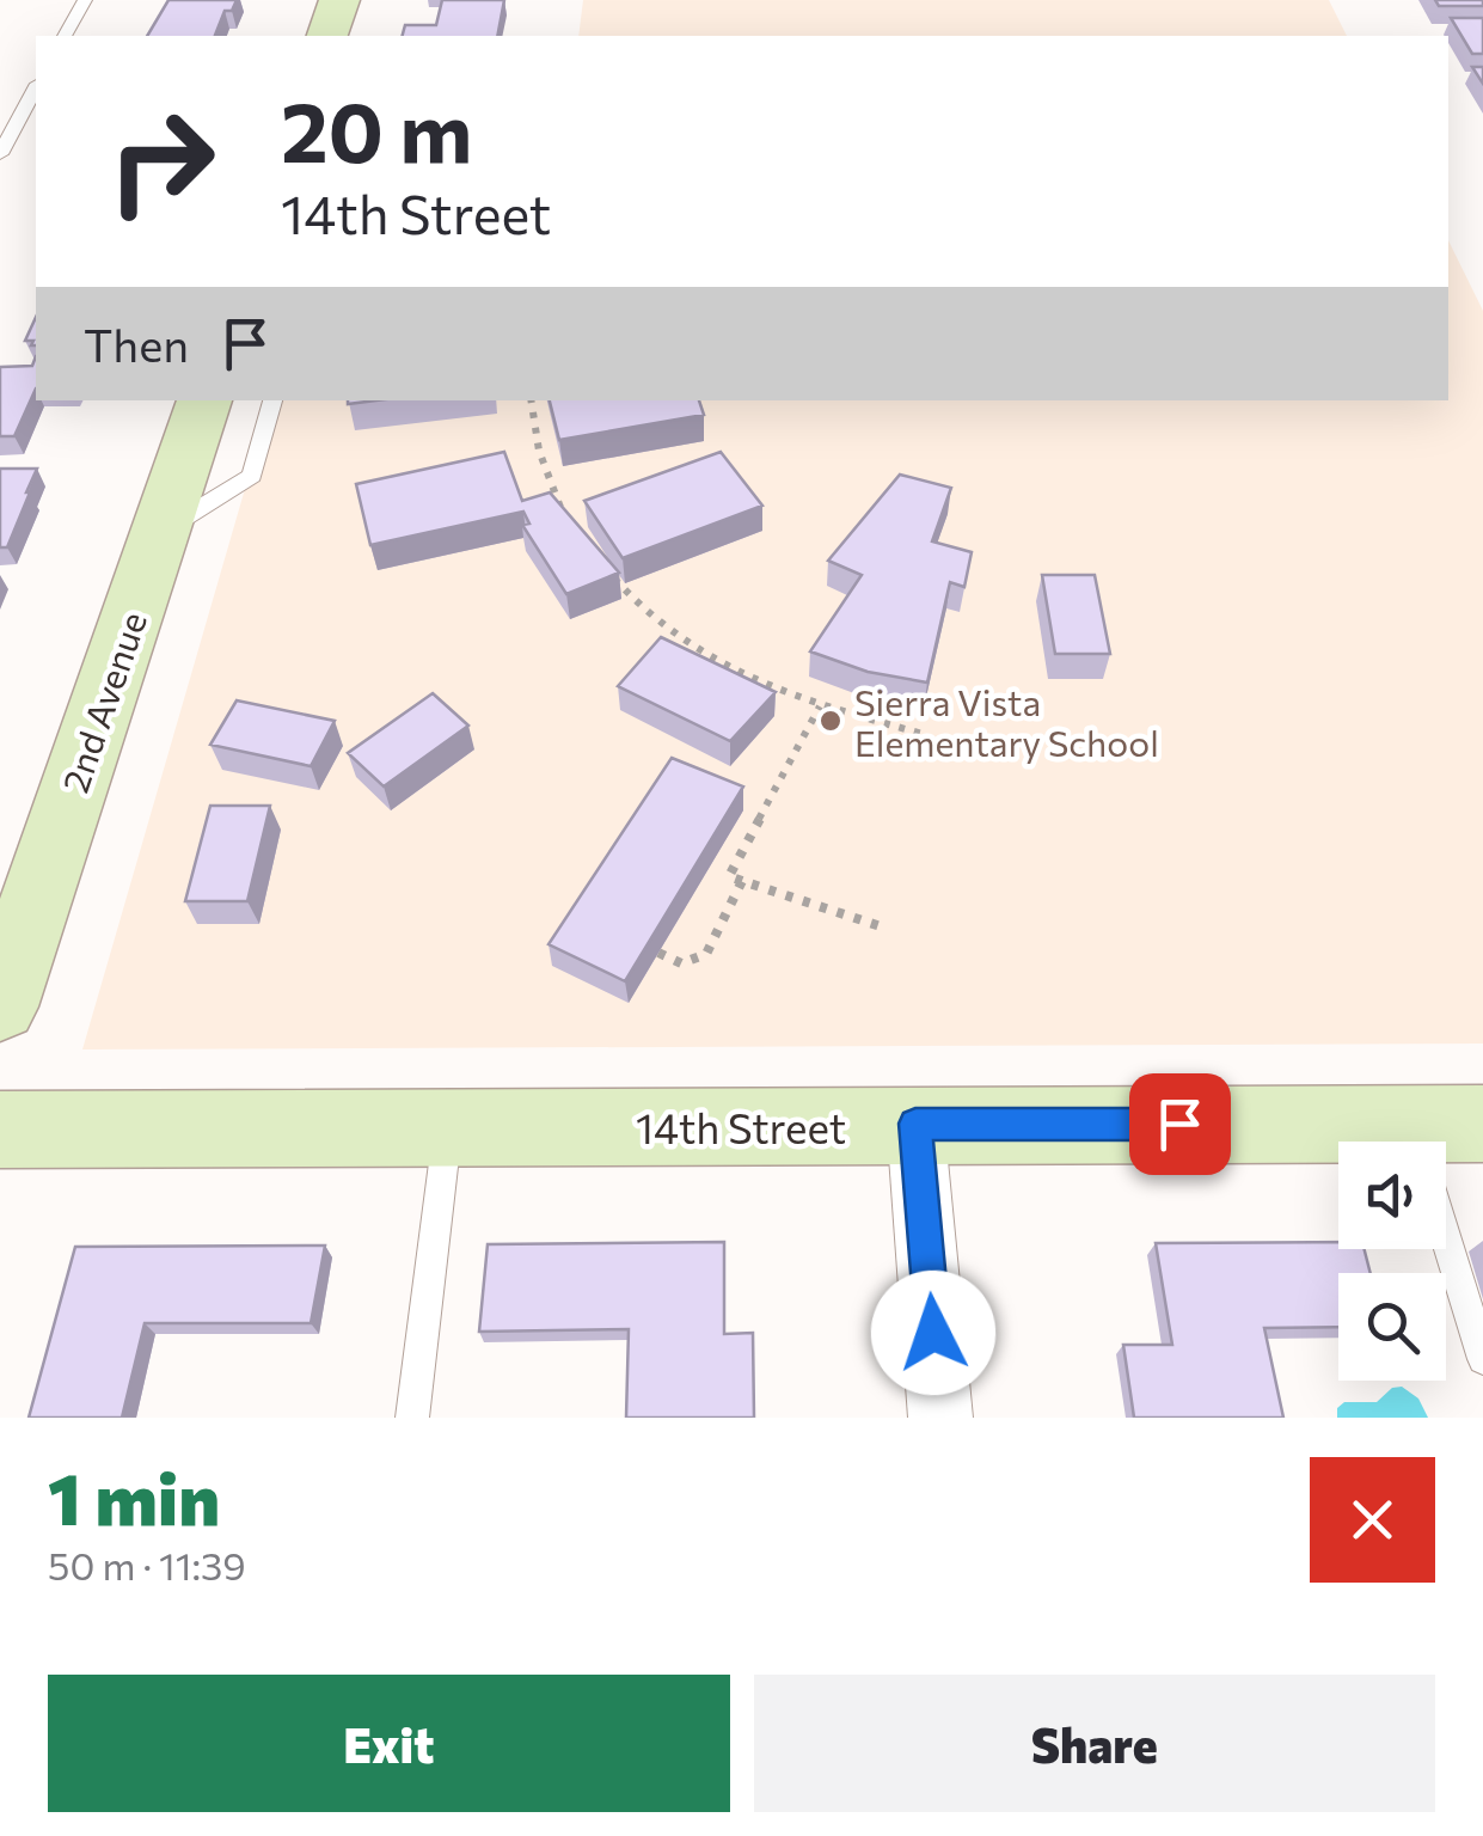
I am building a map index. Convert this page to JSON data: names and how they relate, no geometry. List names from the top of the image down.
{
  "streets": {
    "street": ["2nd Avenue", "14th Street"]
  },
  "places": ["Sierra Vista Elementary School"],
  "page": {
    "turn": ["20 m", "14th Street"],
    "then": "Then",
    "heading": ["1 min", "50 m · 11:39"],
    "buttons": ["Exit", "Share"]
  }
}
